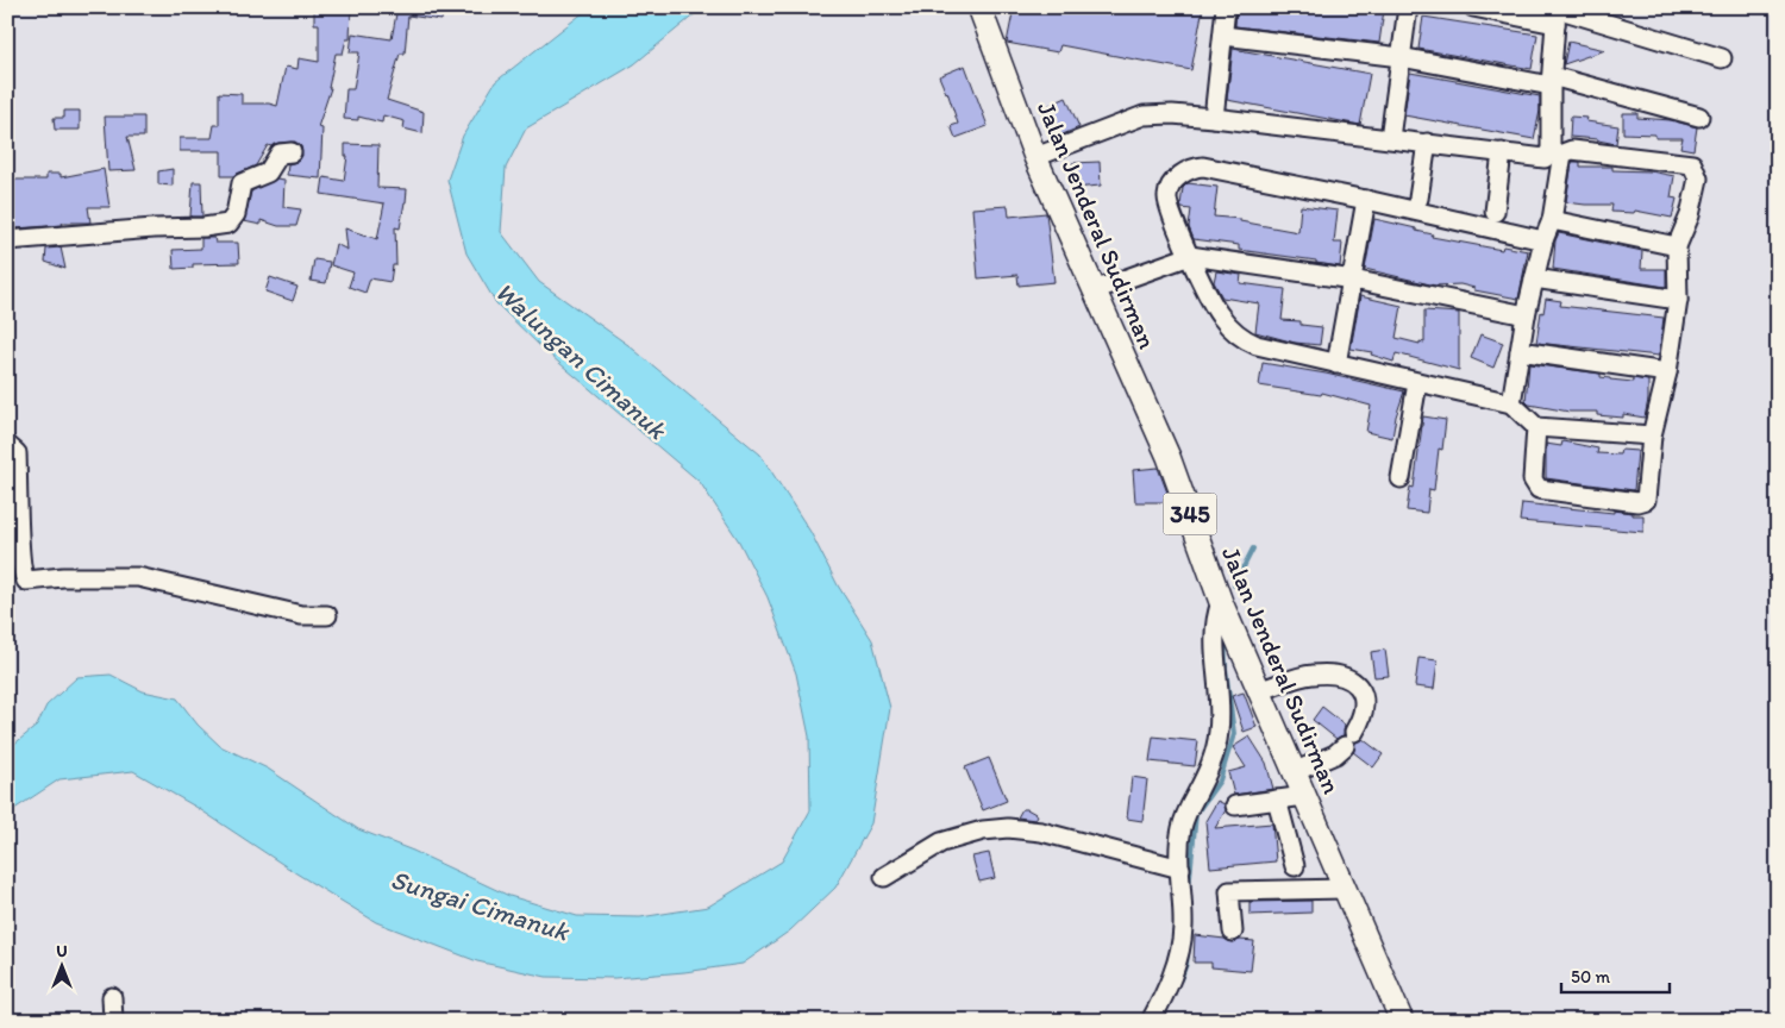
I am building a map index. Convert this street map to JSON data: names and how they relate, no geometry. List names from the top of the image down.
{
  "streets": {
    "main road": ["Jalan Jenderal Sudirman", "345"]
  },
  "water": ["Walungan Cimanuk", "Sungai Cimanuk"],
  "scale_bar": "50 m",
  "north": "top"
}
